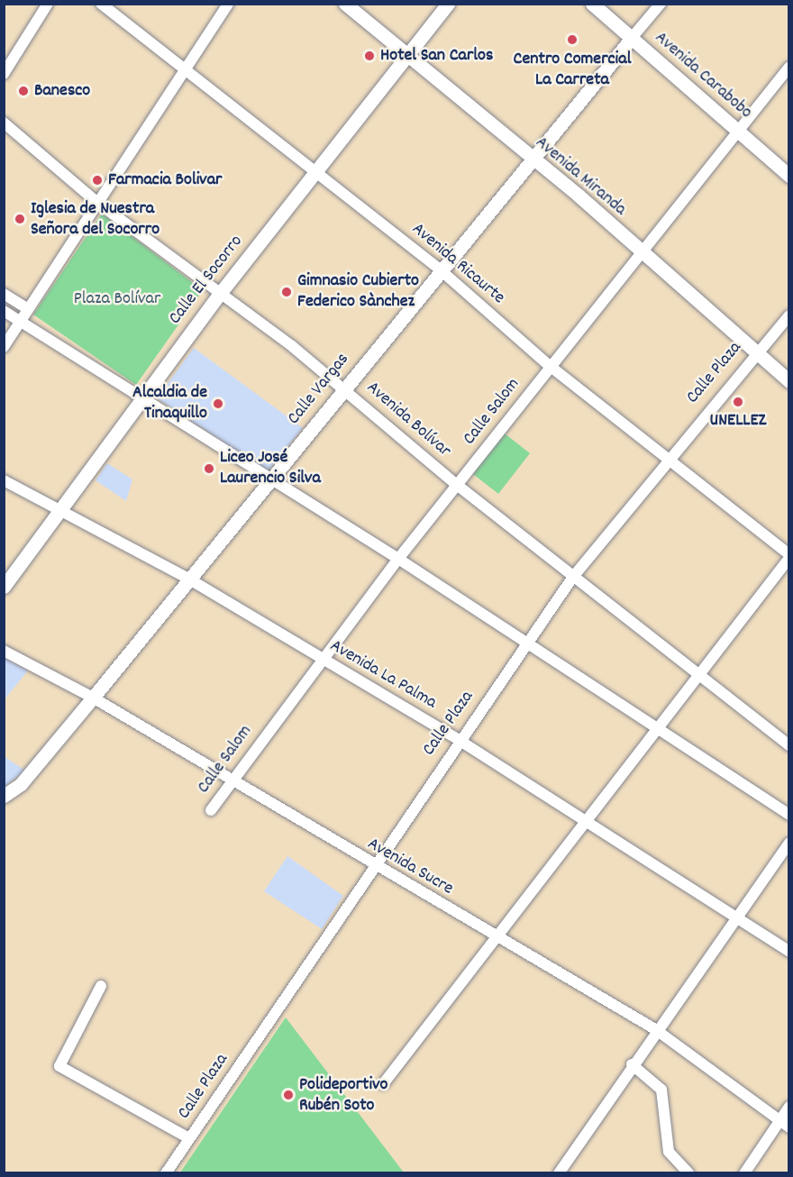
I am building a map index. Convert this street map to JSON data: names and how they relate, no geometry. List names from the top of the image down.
{
  "streets": {
    "street": [
      "Avenida Carabobo",
      "Avenida Miranda",
      "Avenida Ricaurte",
      "Calle El Socorro",
      "Calle Plaza",
      "Calle Vargas",
      "Calle Salom",
      "Avenida Bolívar",
      "Avenida La Palma",
      "Avenida Sucre"
    ]
  },
  "crossings": [
    ["Avenida Carabobo", "Calle Vargas"],
    ["Avenida Carabobo", "Calle Salom"],
    ["Avenida Miranda", "Calle El Socorro"],
    ["Avenida Miranda", "Calle Plaza"],
    ["Avenida Miranda", "Calle Vargas"],
    ["Avenida Miranda", "Calle Salom"],
    ["Avenida Ricaurte", "Calle El Socorro"],
    ["Avenida Ricaurte", "Calle Plaza"],
    ["Avenida Ricaurte", "Calle Vargas"],
    ["Avenida Ricaurte", "Calle Salom"],
    ["Calle El Socorro", "Avenida Bolívar"],
    ["Calle El Socorro", "Avenida La Palma"],
    ["Calle Plaza", "Avenida Bolívar"],
    ["Calle Plaza", "Avenida La Palma"],
    ["Calle Plaza", "Avenida Sucre"],
    ["Calle Vargas", "Avenida Bolívar"],
    ["Calle Vargas", "Avenida La Palma"],
    ["Calle Vargas", "Avenida Sucre"],
    ["Calle Salom", "Avenida Bolívar"],
    ["Calle Salom", "Avenida La Palma"],
    ["Calle Salom", "Avenida Sucre"]
  ],
  "parks": ["Plaza Bolívar"],
  "places": [
    "Centro Comercial La Carreta",
    "Hotel San Carlos",
    "Banesco",
    "Farmacia Bolivar",
    "Iglesia de Nuestra Señora del Socorro",
    "Gimnasio Cubierto Federico Sànchez",
    "UNELLEZ",
    "Alcaldia de Tinaquillo",
    "Liceo José Laurencio Silva",
    "Polideportivo Rubén Soto"
  ]
}
